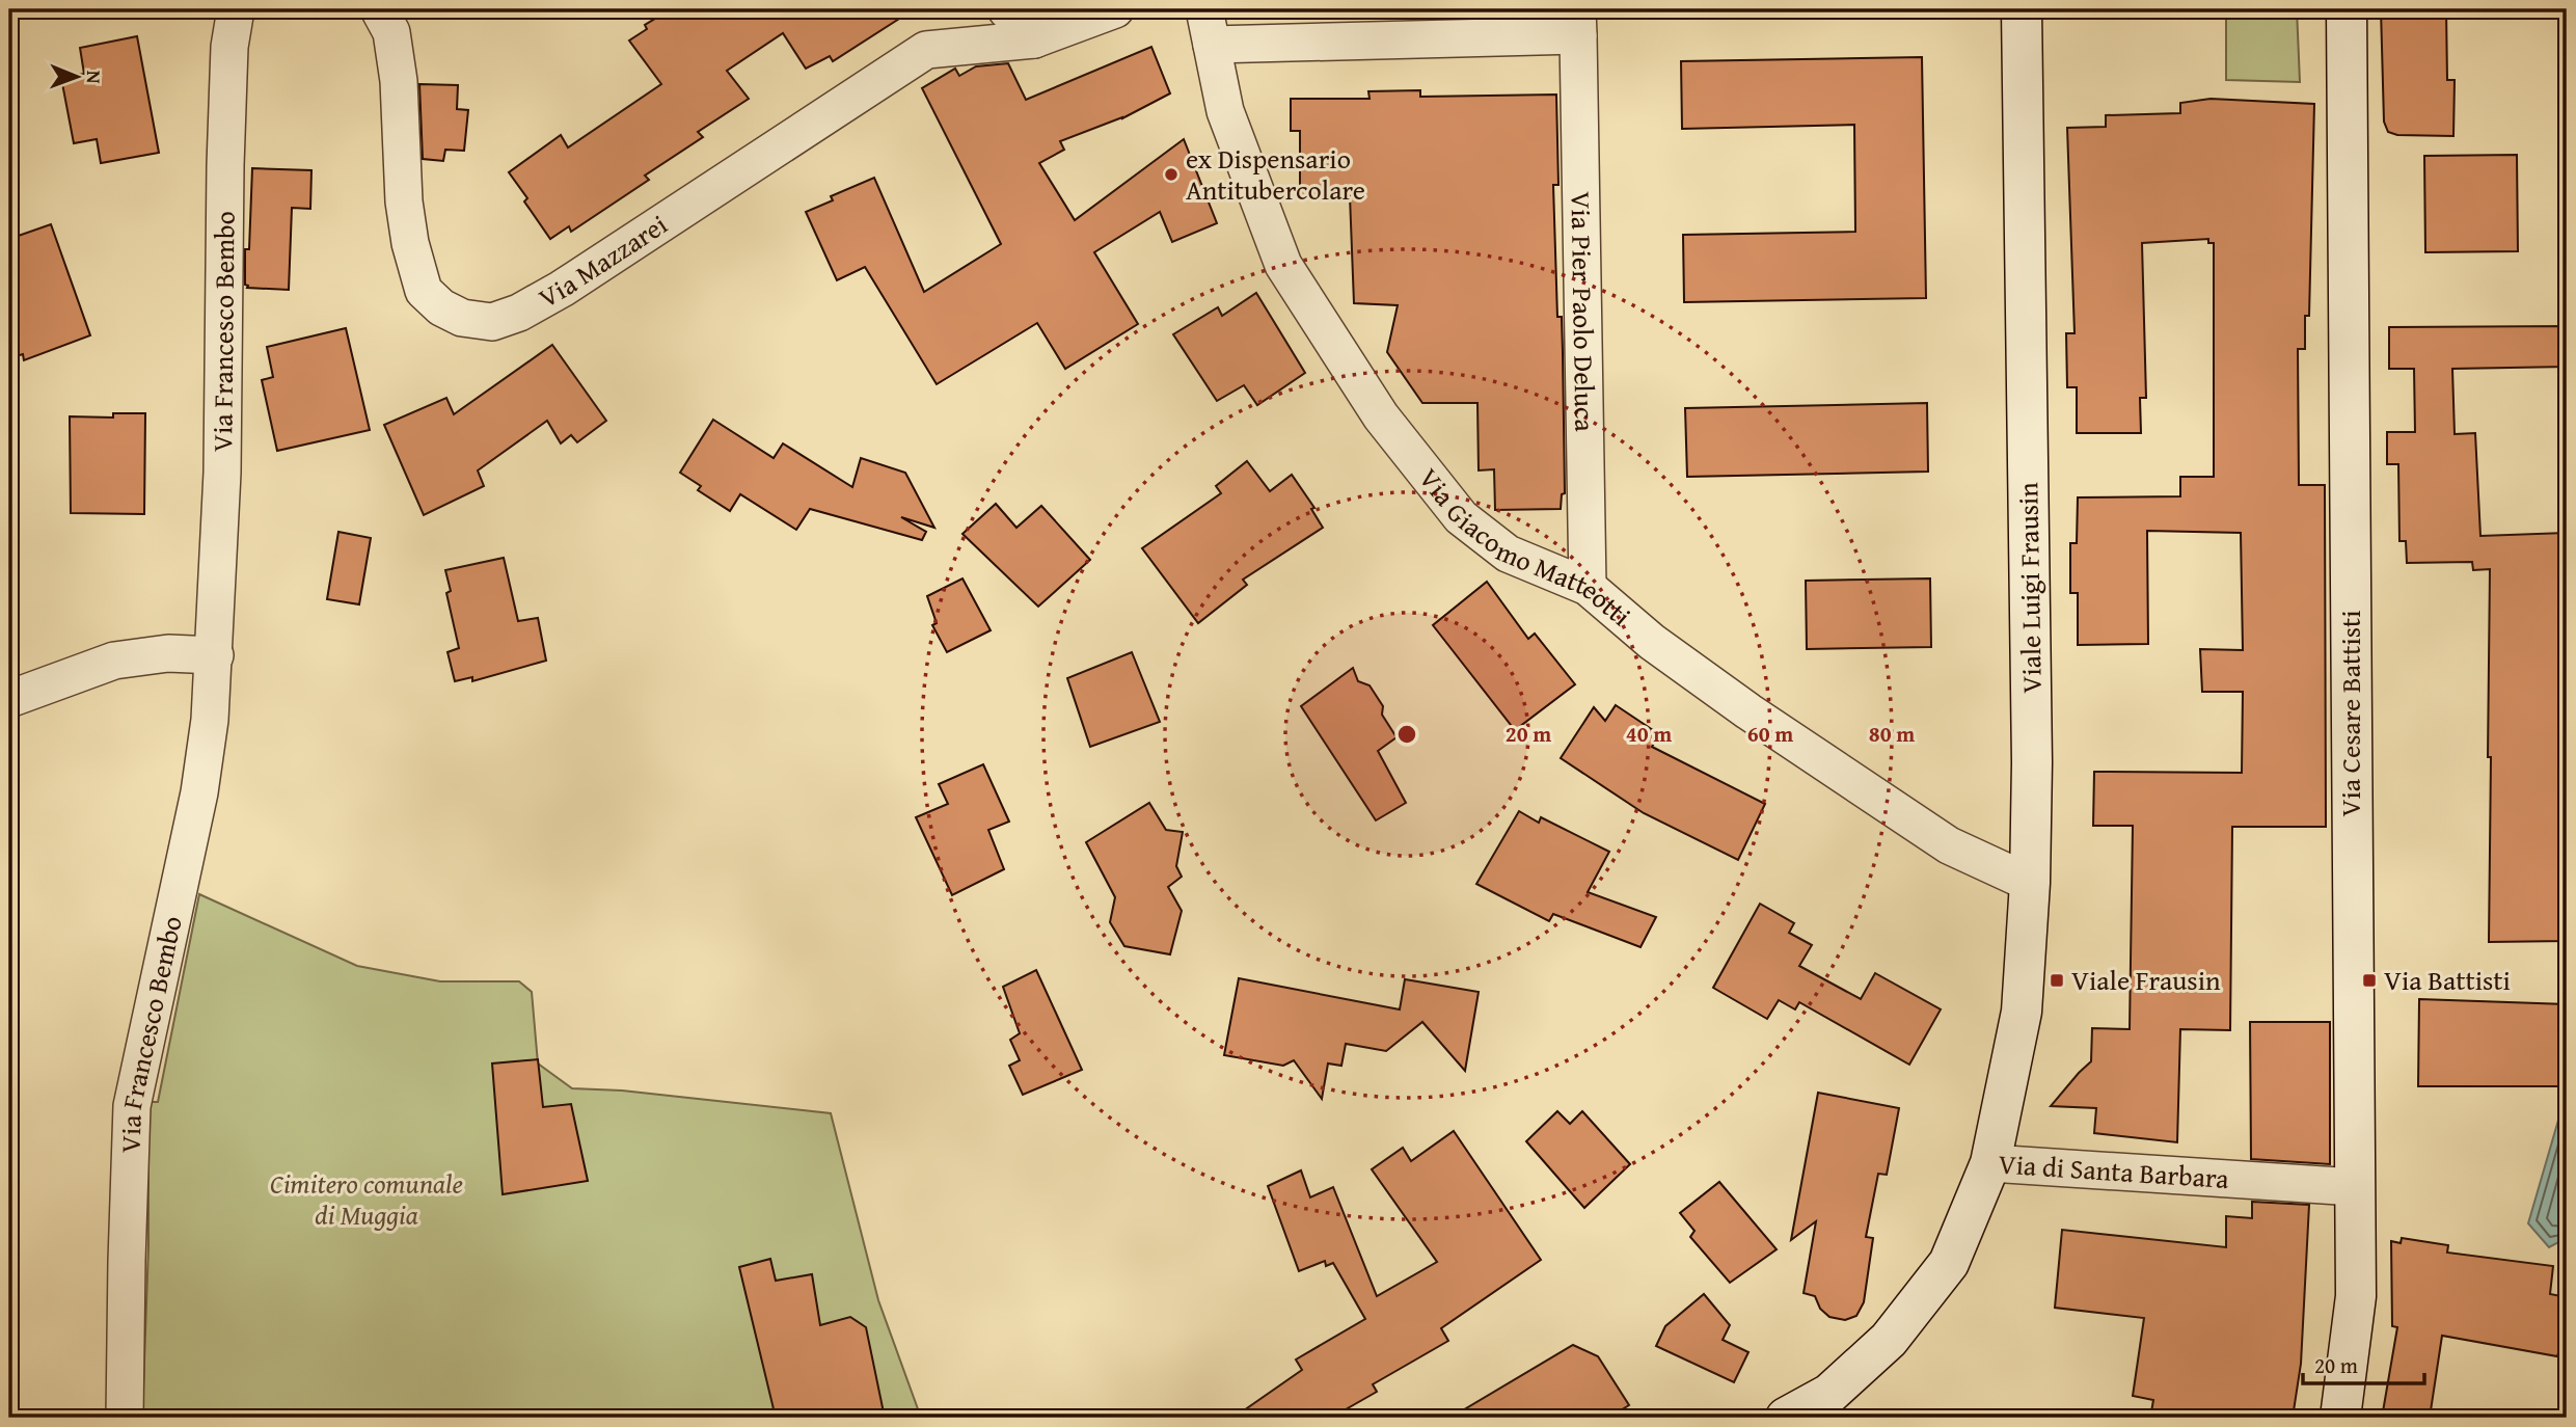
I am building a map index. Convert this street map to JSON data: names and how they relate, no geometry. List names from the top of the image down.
{
  "streets": {
    "street": [
      "Via Mazzarei",
      "Via Pier Paolo Deluca",
      "Via Francesco Bembo",
      "Via Giacomo Matteotti",
      "Viale Luigi Frausin",
      "Via Cesare Battisti",
      "Via di Santa Barbara"
    ]
  },
  "crossings": [
    ["Via Pier Paolo Deluca", "Via Giacomo Matteotti"],
    ["Via Giacomo Matteotti", "Viale Luigi Frausin"],
    ["Viale Luigi Frausin", "Via di Santa Barbara"],
    ["Via Cesare Battisti", "Via di Santa Barbara"]
  ],
  "parks": ["Cimitero comunale di Muggia"],
  "places": {
    "other": ["ex Dispensario Antitubercolare"],
    "transit": ["Viale Frausin", "Via Battisti"]
  },
  "scale_bar": "20 m",
  "north": "right",
  "rings": [
    "20 m",
    "40 m",
    "60 m",
    "80 m"
  ]
}
